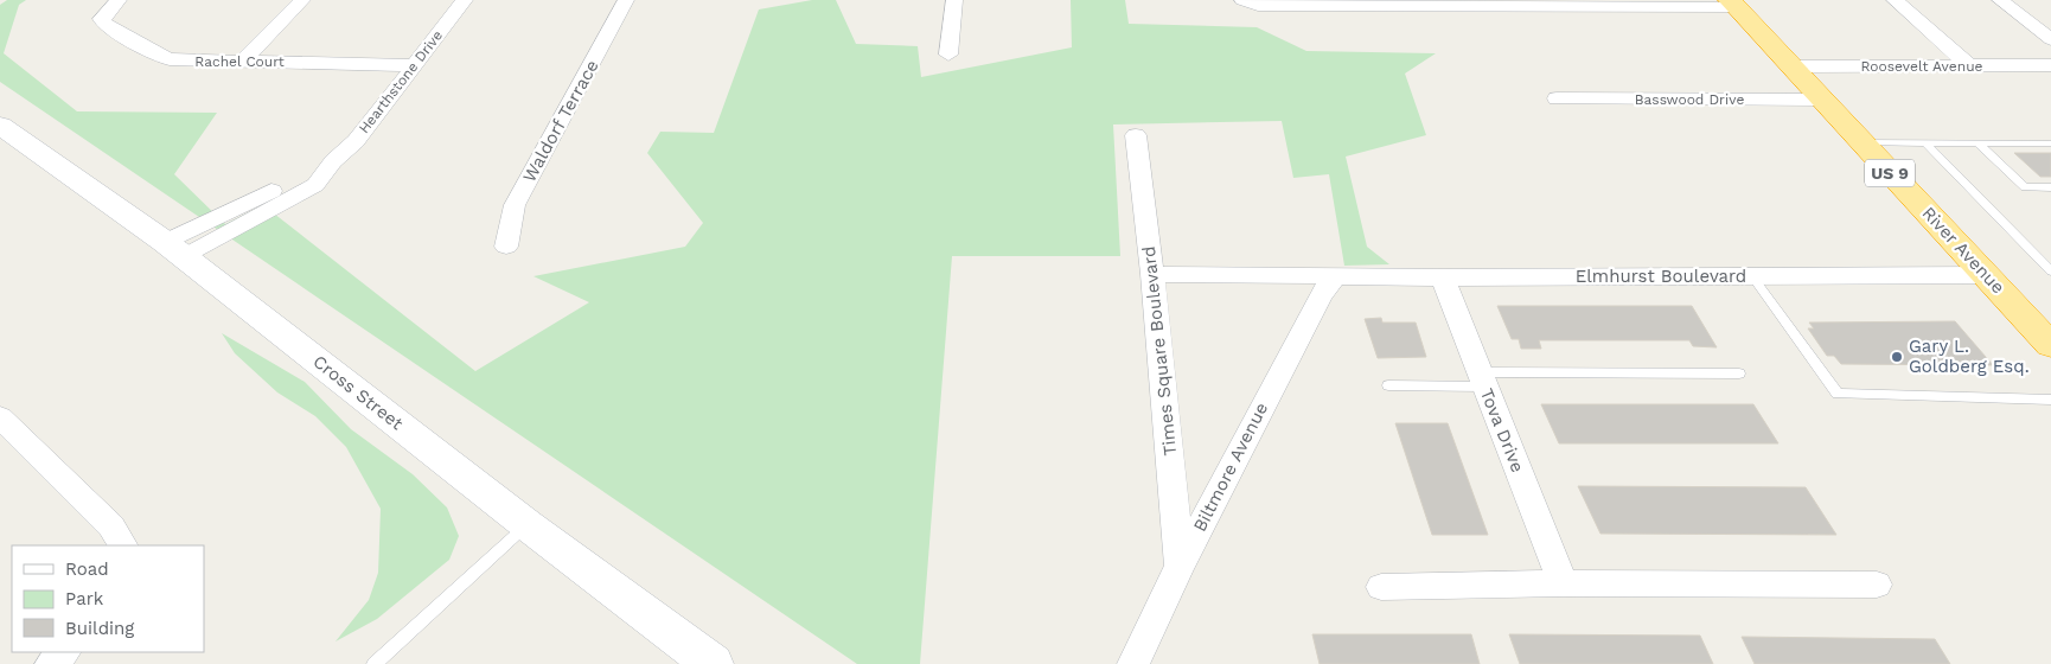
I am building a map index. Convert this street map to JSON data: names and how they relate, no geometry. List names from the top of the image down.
{
  "streets": {
    "highway": ["US 9", "River Avenue"],
    "main road": ["Cross Street"],
    "street": [
      "Rachel Court",
      "Roosevelt Avenue",
      "Hearthstone Drive",
      "Basswood Drive",
      "Waldorf Terrace",
      "Elmhurst Boulevard",
      "Times Square Boulevard",
      "Tova Drive",
      "Biltmore Avenue"
    ]
  },
  "crossings": [
    ["Rachel Court", "Hearthstone Drive"],
    ["Roosevelt Avenue", "River Avenue"],
    ["Hearthstone Drive", "Cross Street"],
    ["Basswood Drive", "River Avenue"],
    ["River Avenue", "Elmhurst Boulevard"],
    ["Elmhurst Boulevard", "Times Square Boulevard"],
    ["Elmhurst Boulevard", "Tova Drive"],
    ["Elmhurst Boulevard", "Biltmore Avenue"],
    ["Times Square Boulevard", "Biltmore Avenue"]
  ],
  "places": ["Gary L. Goldberg Esq."],
  "legend": ["Road", "Park", "Building"]
}
